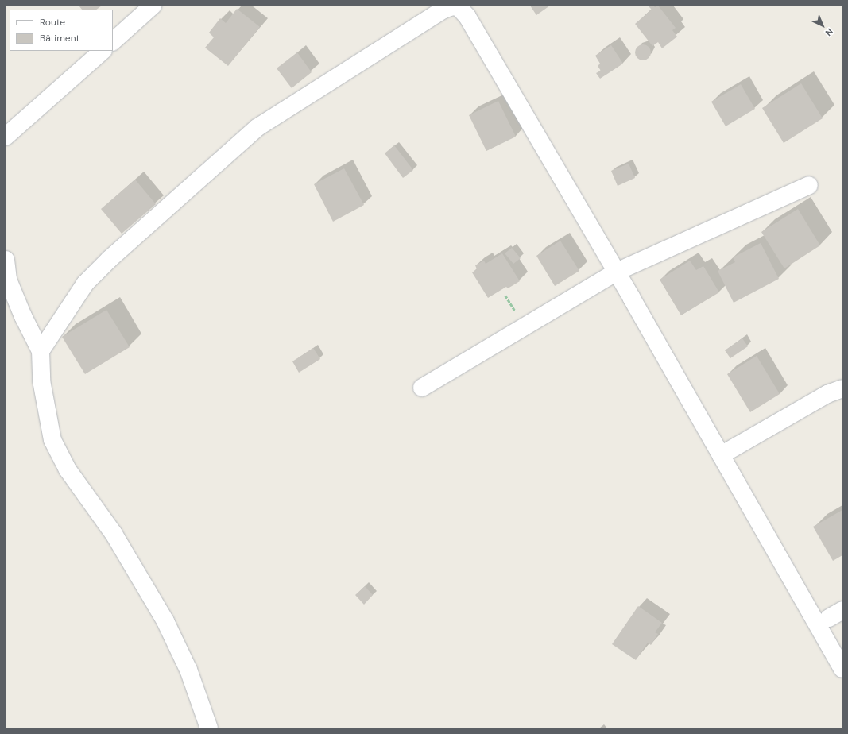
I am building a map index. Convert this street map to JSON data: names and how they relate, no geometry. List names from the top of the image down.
{
  "legend": ["Route", "Bâtiment"],
  "north": "bottom right"
}
